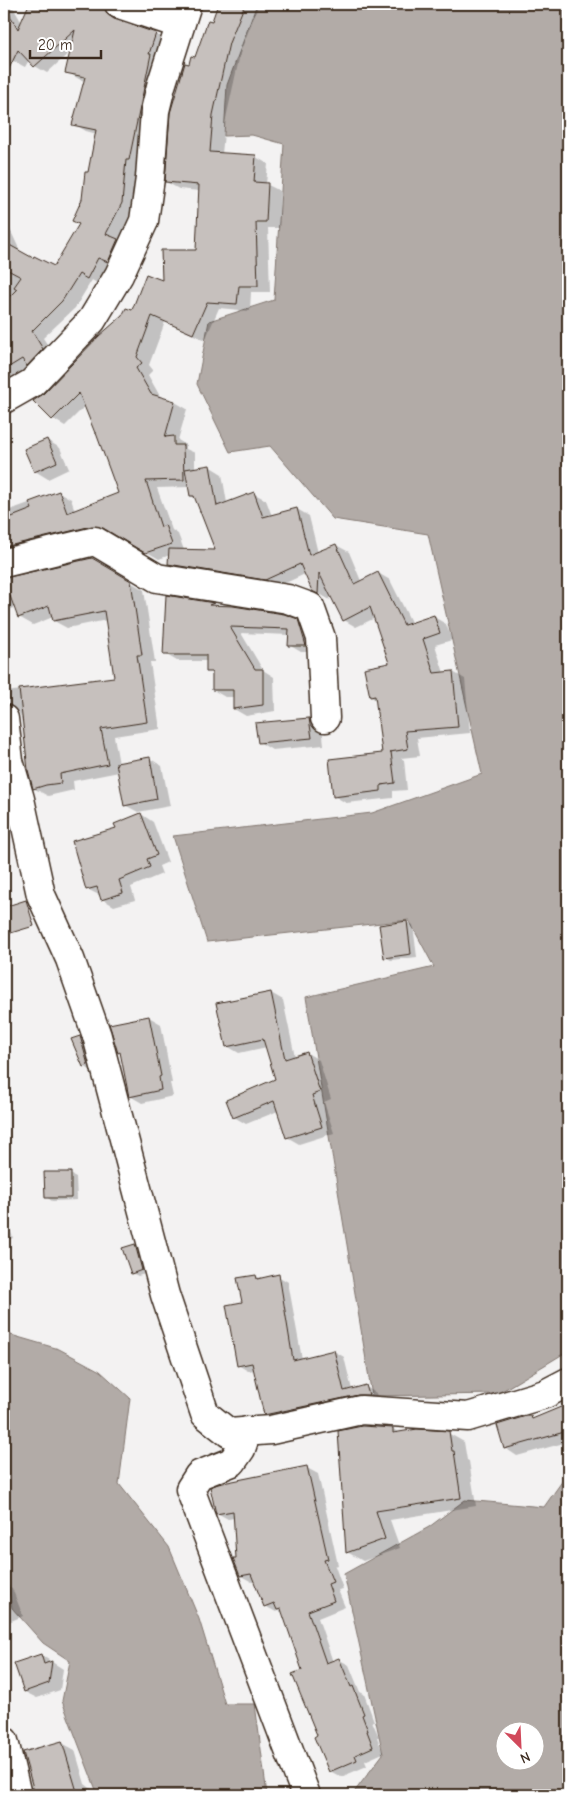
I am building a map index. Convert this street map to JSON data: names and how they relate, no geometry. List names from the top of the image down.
{
  "scale_bar": "20 m",
  "north": "bottom right"
}
